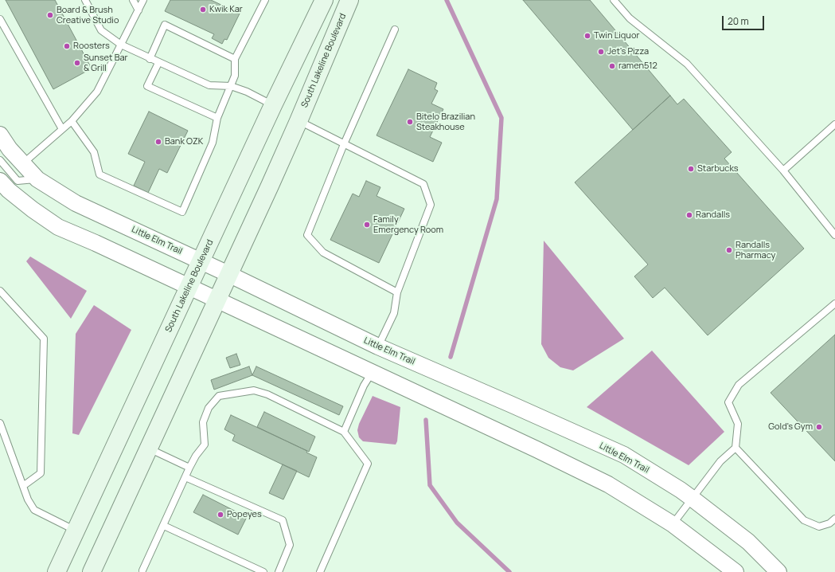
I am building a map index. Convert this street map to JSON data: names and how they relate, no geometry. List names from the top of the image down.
{
  "streets": {
    "main road": ["South Lakeline Boulevard"],
    "street": ["Little Elm Trail"]
  },
  "crossings": [
    ["South Lakeline Boulevard", "Little Elm Trail"]
  ],
  "places": [
    "Kwik Kar",
    "Board & Brush Creative Studio",
    "Twin Liquor",
    "Roosters",
    "Jet's Pizza",
    "Sunset Bar & Grill",
    "ramen512",
    "Bitelo Brazilian Steakhouse",
    "Bank OZK",
    "Starbucks",
    "Randalls",
    "Family Emergency Room",
    "Randalls Pharmacy",
    "Gold's Gym",
    "Popeyes"
  ],
  "scale_bar": "20 m"
}
